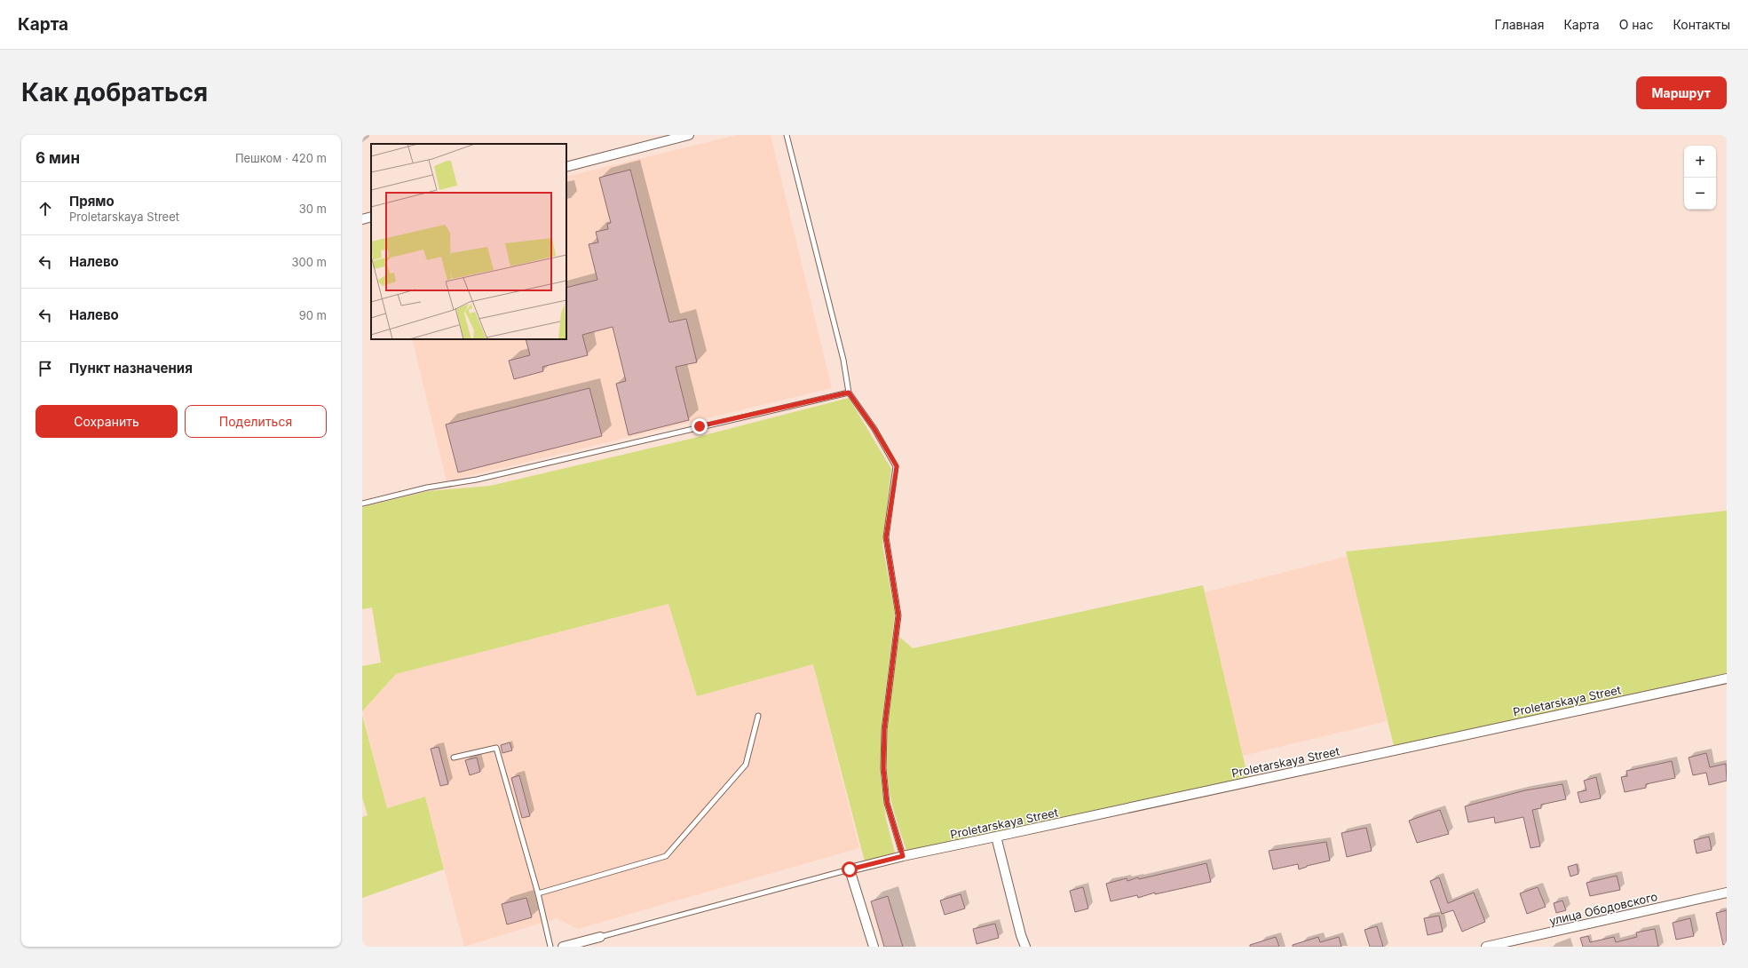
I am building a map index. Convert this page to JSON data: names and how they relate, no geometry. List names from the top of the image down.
{
  "streets": {
    "street": ["Proletarskaya Street", "улица Ободовского"]
  },
  "page": {
    "header": "Карта",
    "nav": [
      "Главная",
      "Карта",
      "О нас",
      "Контакты"
    ],
    "buttons": [
      "Маршрут",
      ["Сохранить", "Поделиться"]
    ],
    "title": "Как добраться",
    "heading": ["6 мин", "Пешком · 420 m"],
    "map_buttons": ["+", "−"],
    "list": [
      ["Прямо", "Proletarskaya Street", "30 m"],
      ["Налево", "300 m"],
      ["Налево", "90 m"],
      "Пункт назначения"
    ]
  }
}
